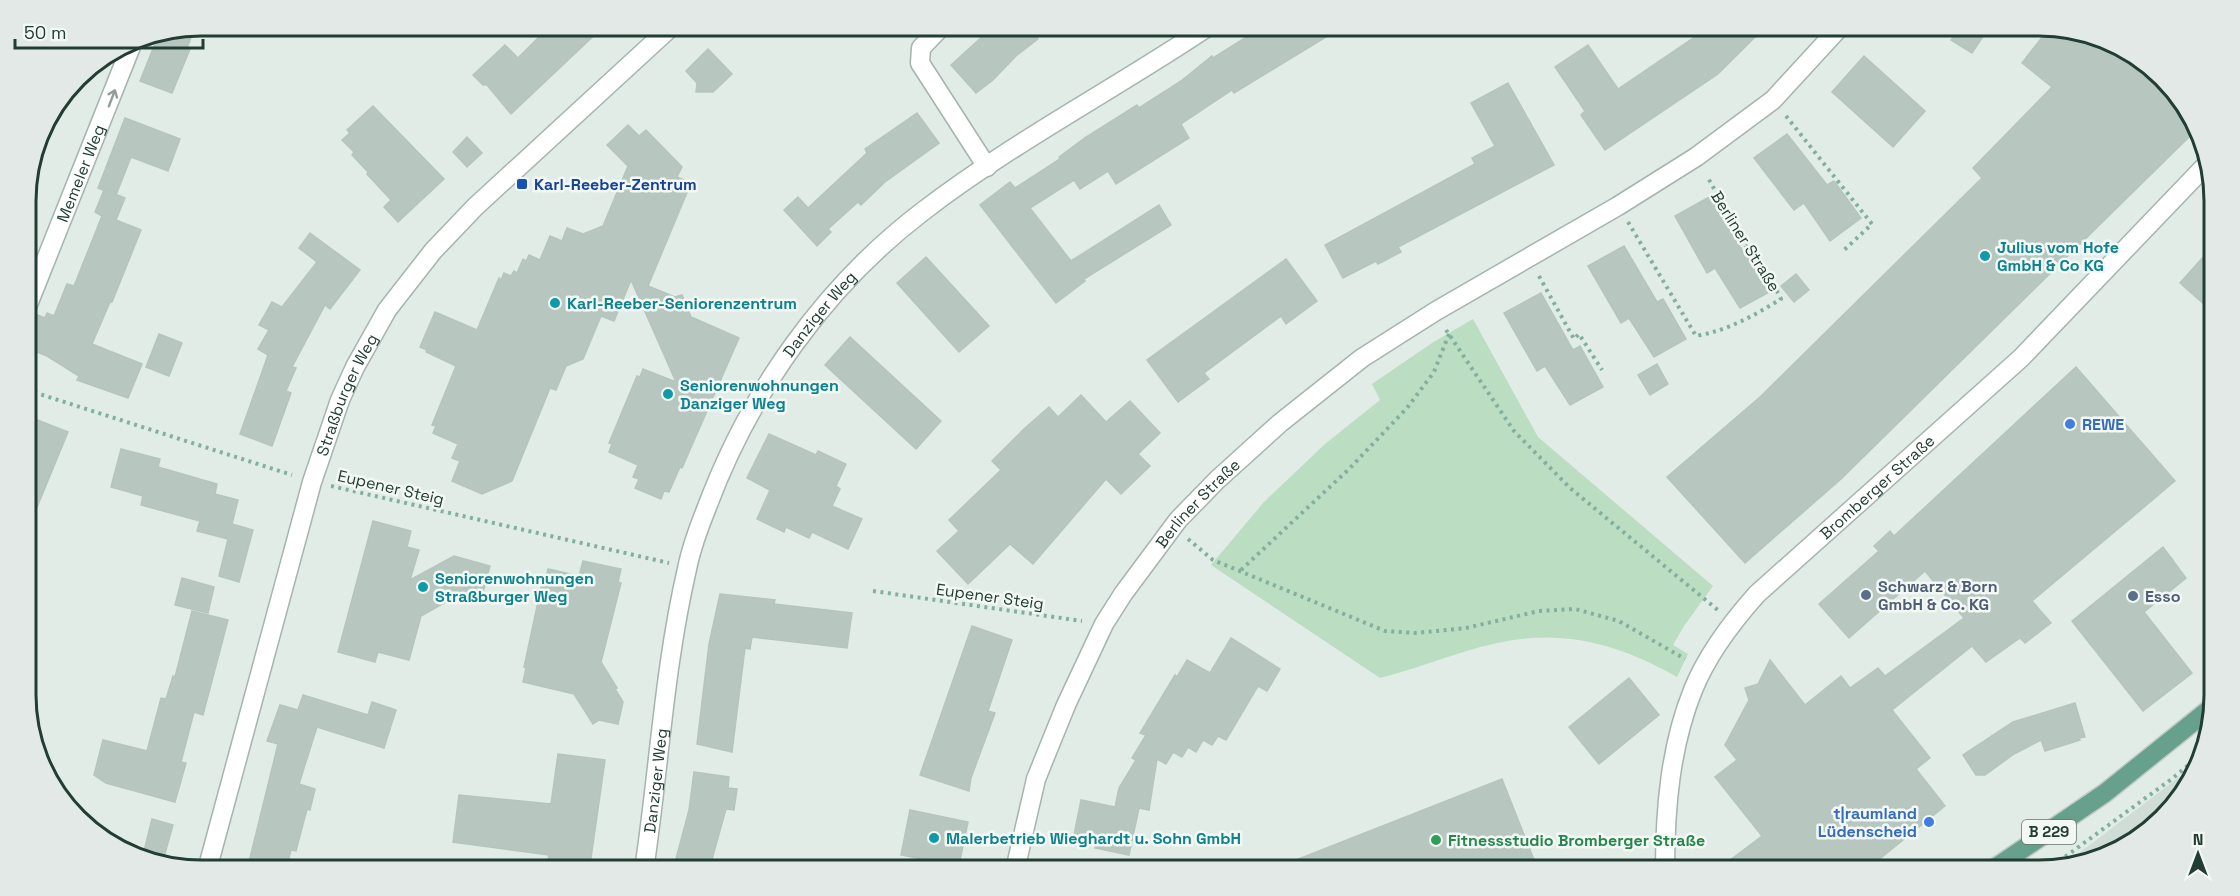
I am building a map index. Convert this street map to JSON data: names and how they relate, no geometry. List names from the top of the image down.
{
  "streets": {
    "main road": ["B 229"],
    "street": [
      "Memeler Weg",
      "Berliner Straße",
      "Danziger Weg",
      "Straßburger Weg",
      "Bromberger Straße"
    ],
    "path": ["Eupener Steig"]
  },
  "crossings": [
    ["Berliner Straße", "Eupener Steig"],
    ["Danziger Weg", "Eupener Steig"],
    ["Straßburger Weg", "Eupener Steig"]
  ],
  "one_way": ["Memeler Weg"],
  "places": {
    "transit": ["Karl-Reeber-Zentrum"],
    "other": [
      "Julius vom Hofe GmbH & Co KG",
      "Karl-Reeber-Seniorenzentrum",
      "Seniorenwohnungen Danziger Weg",
      "REWE",
      "Seniorenwohnungen Straßburger Weg",
      "Schwarz & Born GmbH & Co. KG",
      "Esso",
      "t|raumland Lüdenscheid",
      "Malerbetrieb Wieghardt u. Sohn GmbH",
      "Fitnessstudio Bromberger Straße"
    ]
  },
  "scale_bar": "50 m",
  "north": "top"
}
